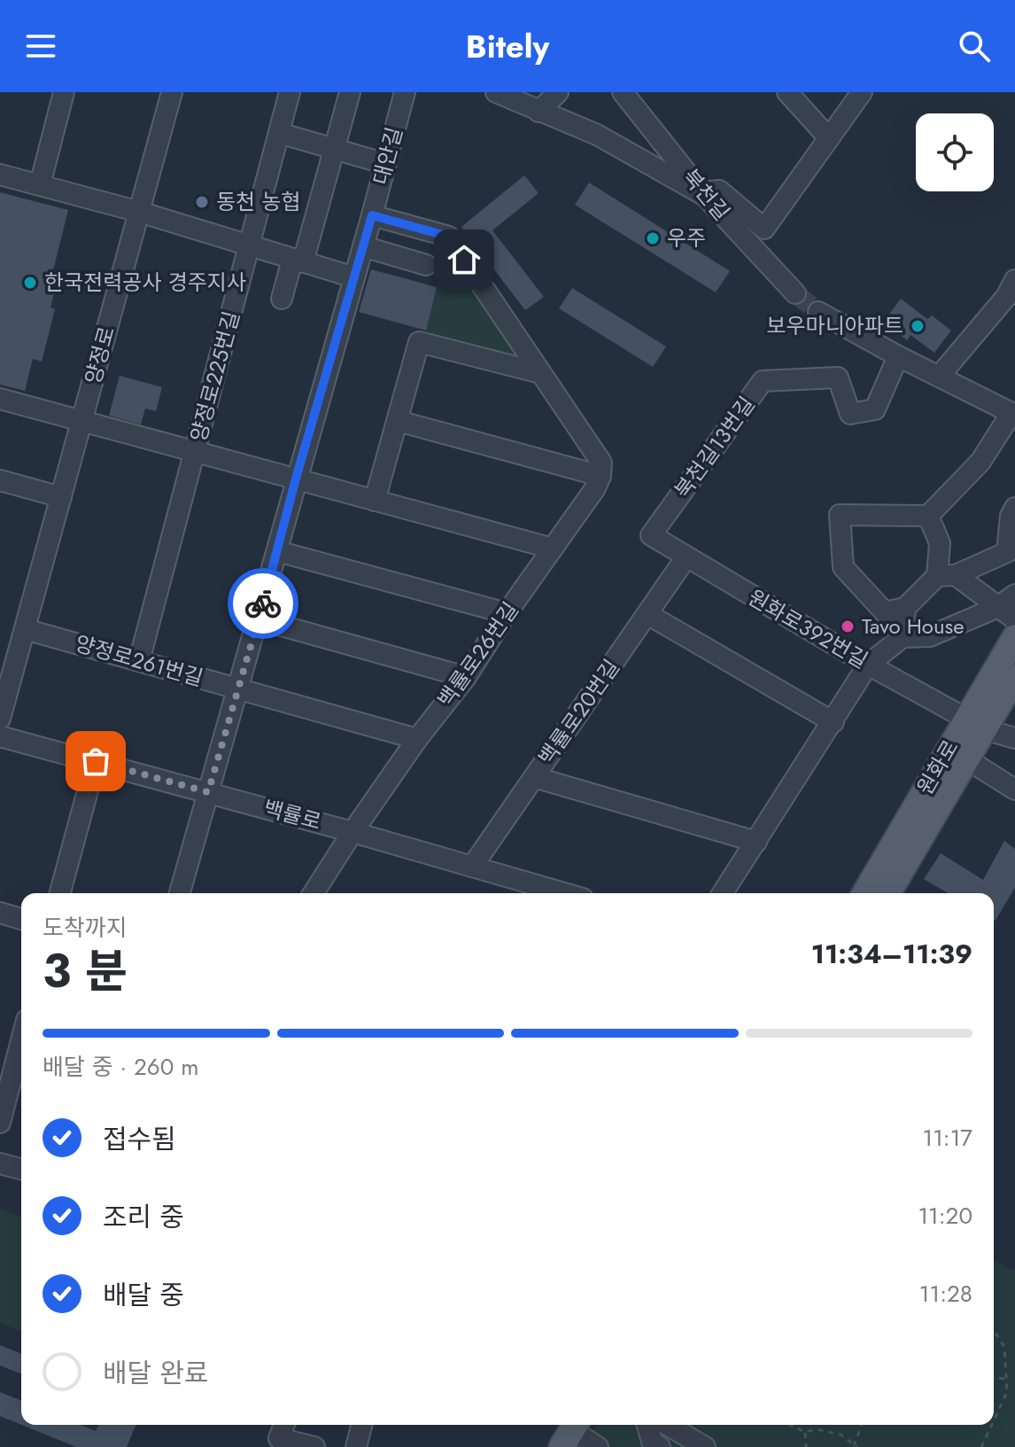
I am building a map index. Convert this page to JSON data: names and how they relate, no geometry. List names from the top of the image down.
{
  "streets": {
    "main road": ["원화로"],
    "street": [
      "대안길",
      "북천길",
      "양정로",
      "양정로225번길",
      "북천길13번길",
      "원화로392번길",
      "백률로26번길",
      "양정로261번길",
      "백률로20번길",
      "백률로"
    ]
  },
  "crossings": [
    ["대안길", "양정로261번길"],
    ["대안길", "백률로"],
    ["양정로", "양정로261번길"],
    ["양정로225번길", "양정로261번길"],
    ["북천길13번길", "원화로392번길"],
    ["원화로392번길", "백률로20번길"],
    ["원화로392번길", "원화로"],
    ["백률로26번길", "양정로261번길"],
    ["백률로26번길", "백률로"],
    ["백률로20번길", "백률로"]
  ],
  "places": [
    "동천 농협",
    "우주",
    "한국전력공사 경주지사",
    "보우마니아파트",
    "Tavo House"
  ],
  "page": {
    "header": "Bitely",
    "heading": ["3 분", "도착까지", "11:34–11:39"],
    "bar": "배달 중 · 260 m",
    "list": [
      ["접수됨", "11:17"],
      ["조리 중", "11:20"],
      ["배달 중", "11:28"],
      "배달 완료"
    ]
  }
}
